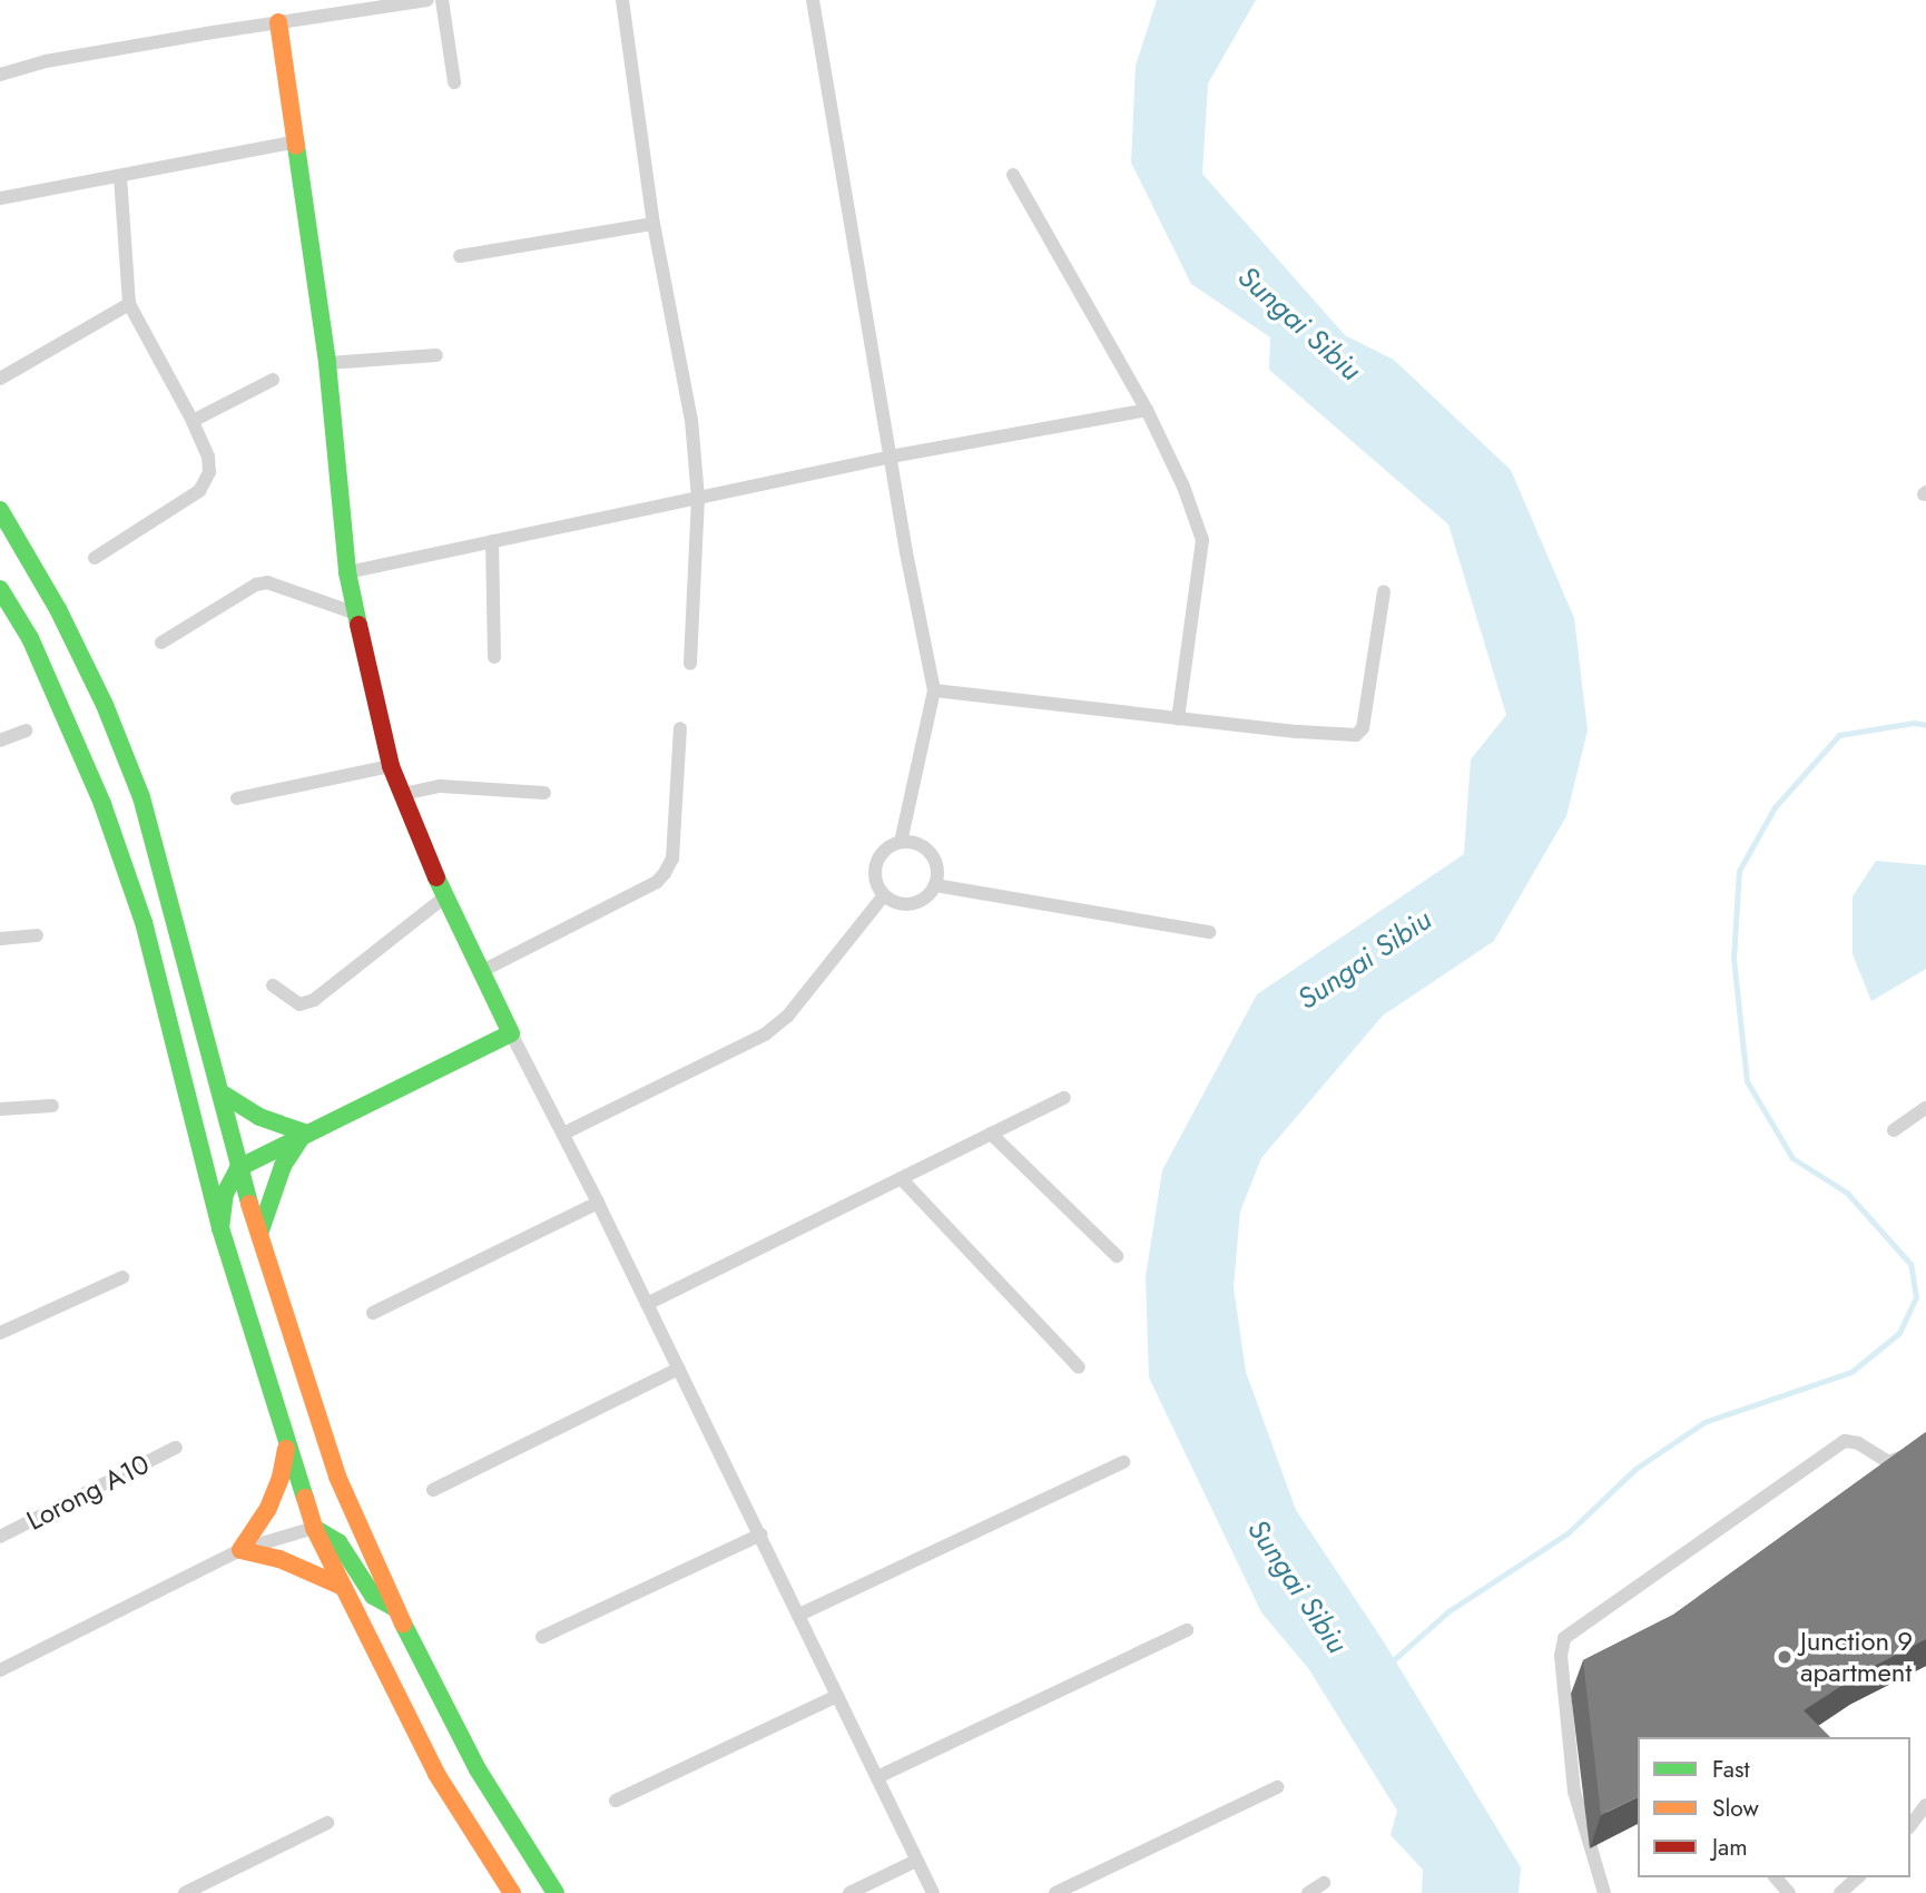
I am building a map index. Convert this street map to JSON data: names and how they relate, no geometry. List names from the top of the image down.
{
  "streets": {
    "street": ["Lorong A10"]
  },
  "water": ["Sungai Sibiu"],
  "places": ["Junction 9 apartment"],
  "legend": ["Fast", "Slow", "Jam"]
}
